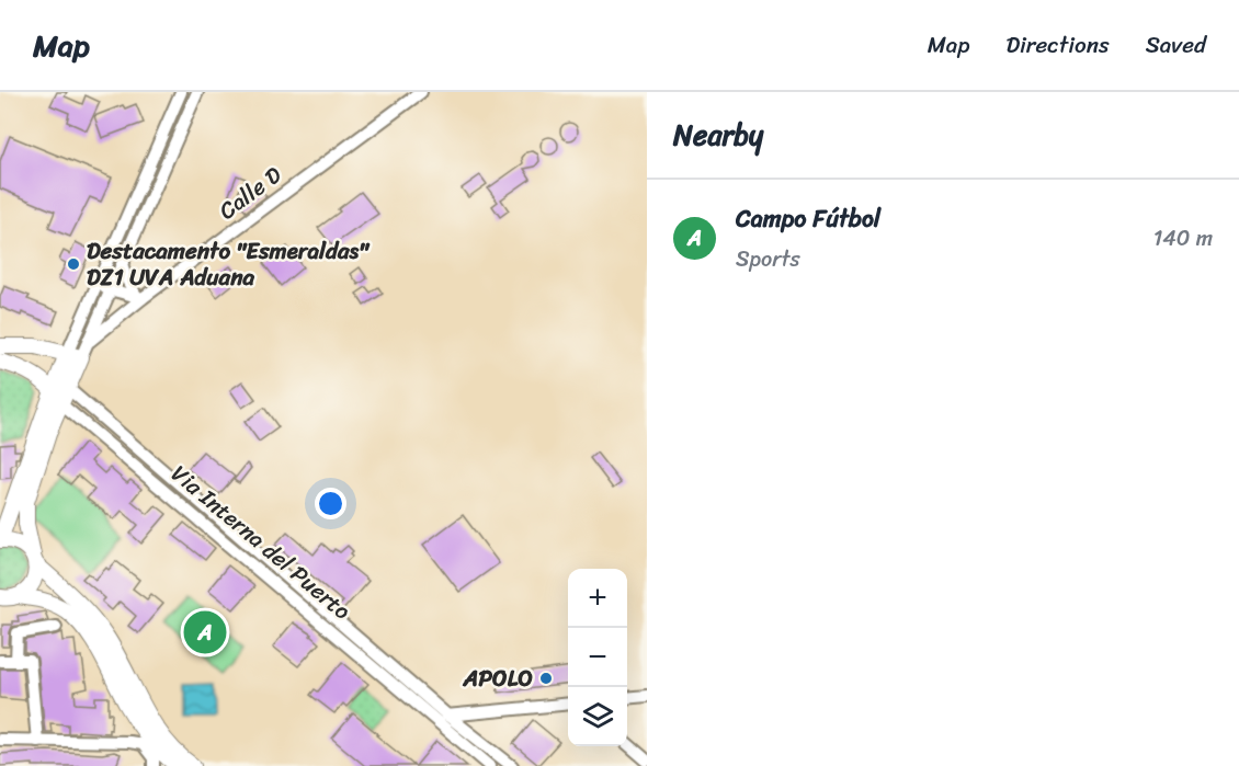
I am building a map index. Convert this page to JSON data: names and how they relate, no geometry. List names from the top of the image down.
{
  "streets": {
    "main road": ["Via Interna del Puerto"],
    "street": ["Calle D"]
  },
  "places": ["Destacamento \"Esmeraldas\" DZ1 UVA Aduana", "APOLO"],
  "page": {
    "header": "Map",
    "nav": ["Map", "Directions", "Saved"],
    "heading": "Nearby",
    "list": [
      {
        "mark": "A",
        "name": "Campo Fútbol",
        "note": "Sports",
        "value": "140 m"
      }
    ],
    "map_buttons": ["+", "−"],
    "pins": "A"
  }
}
